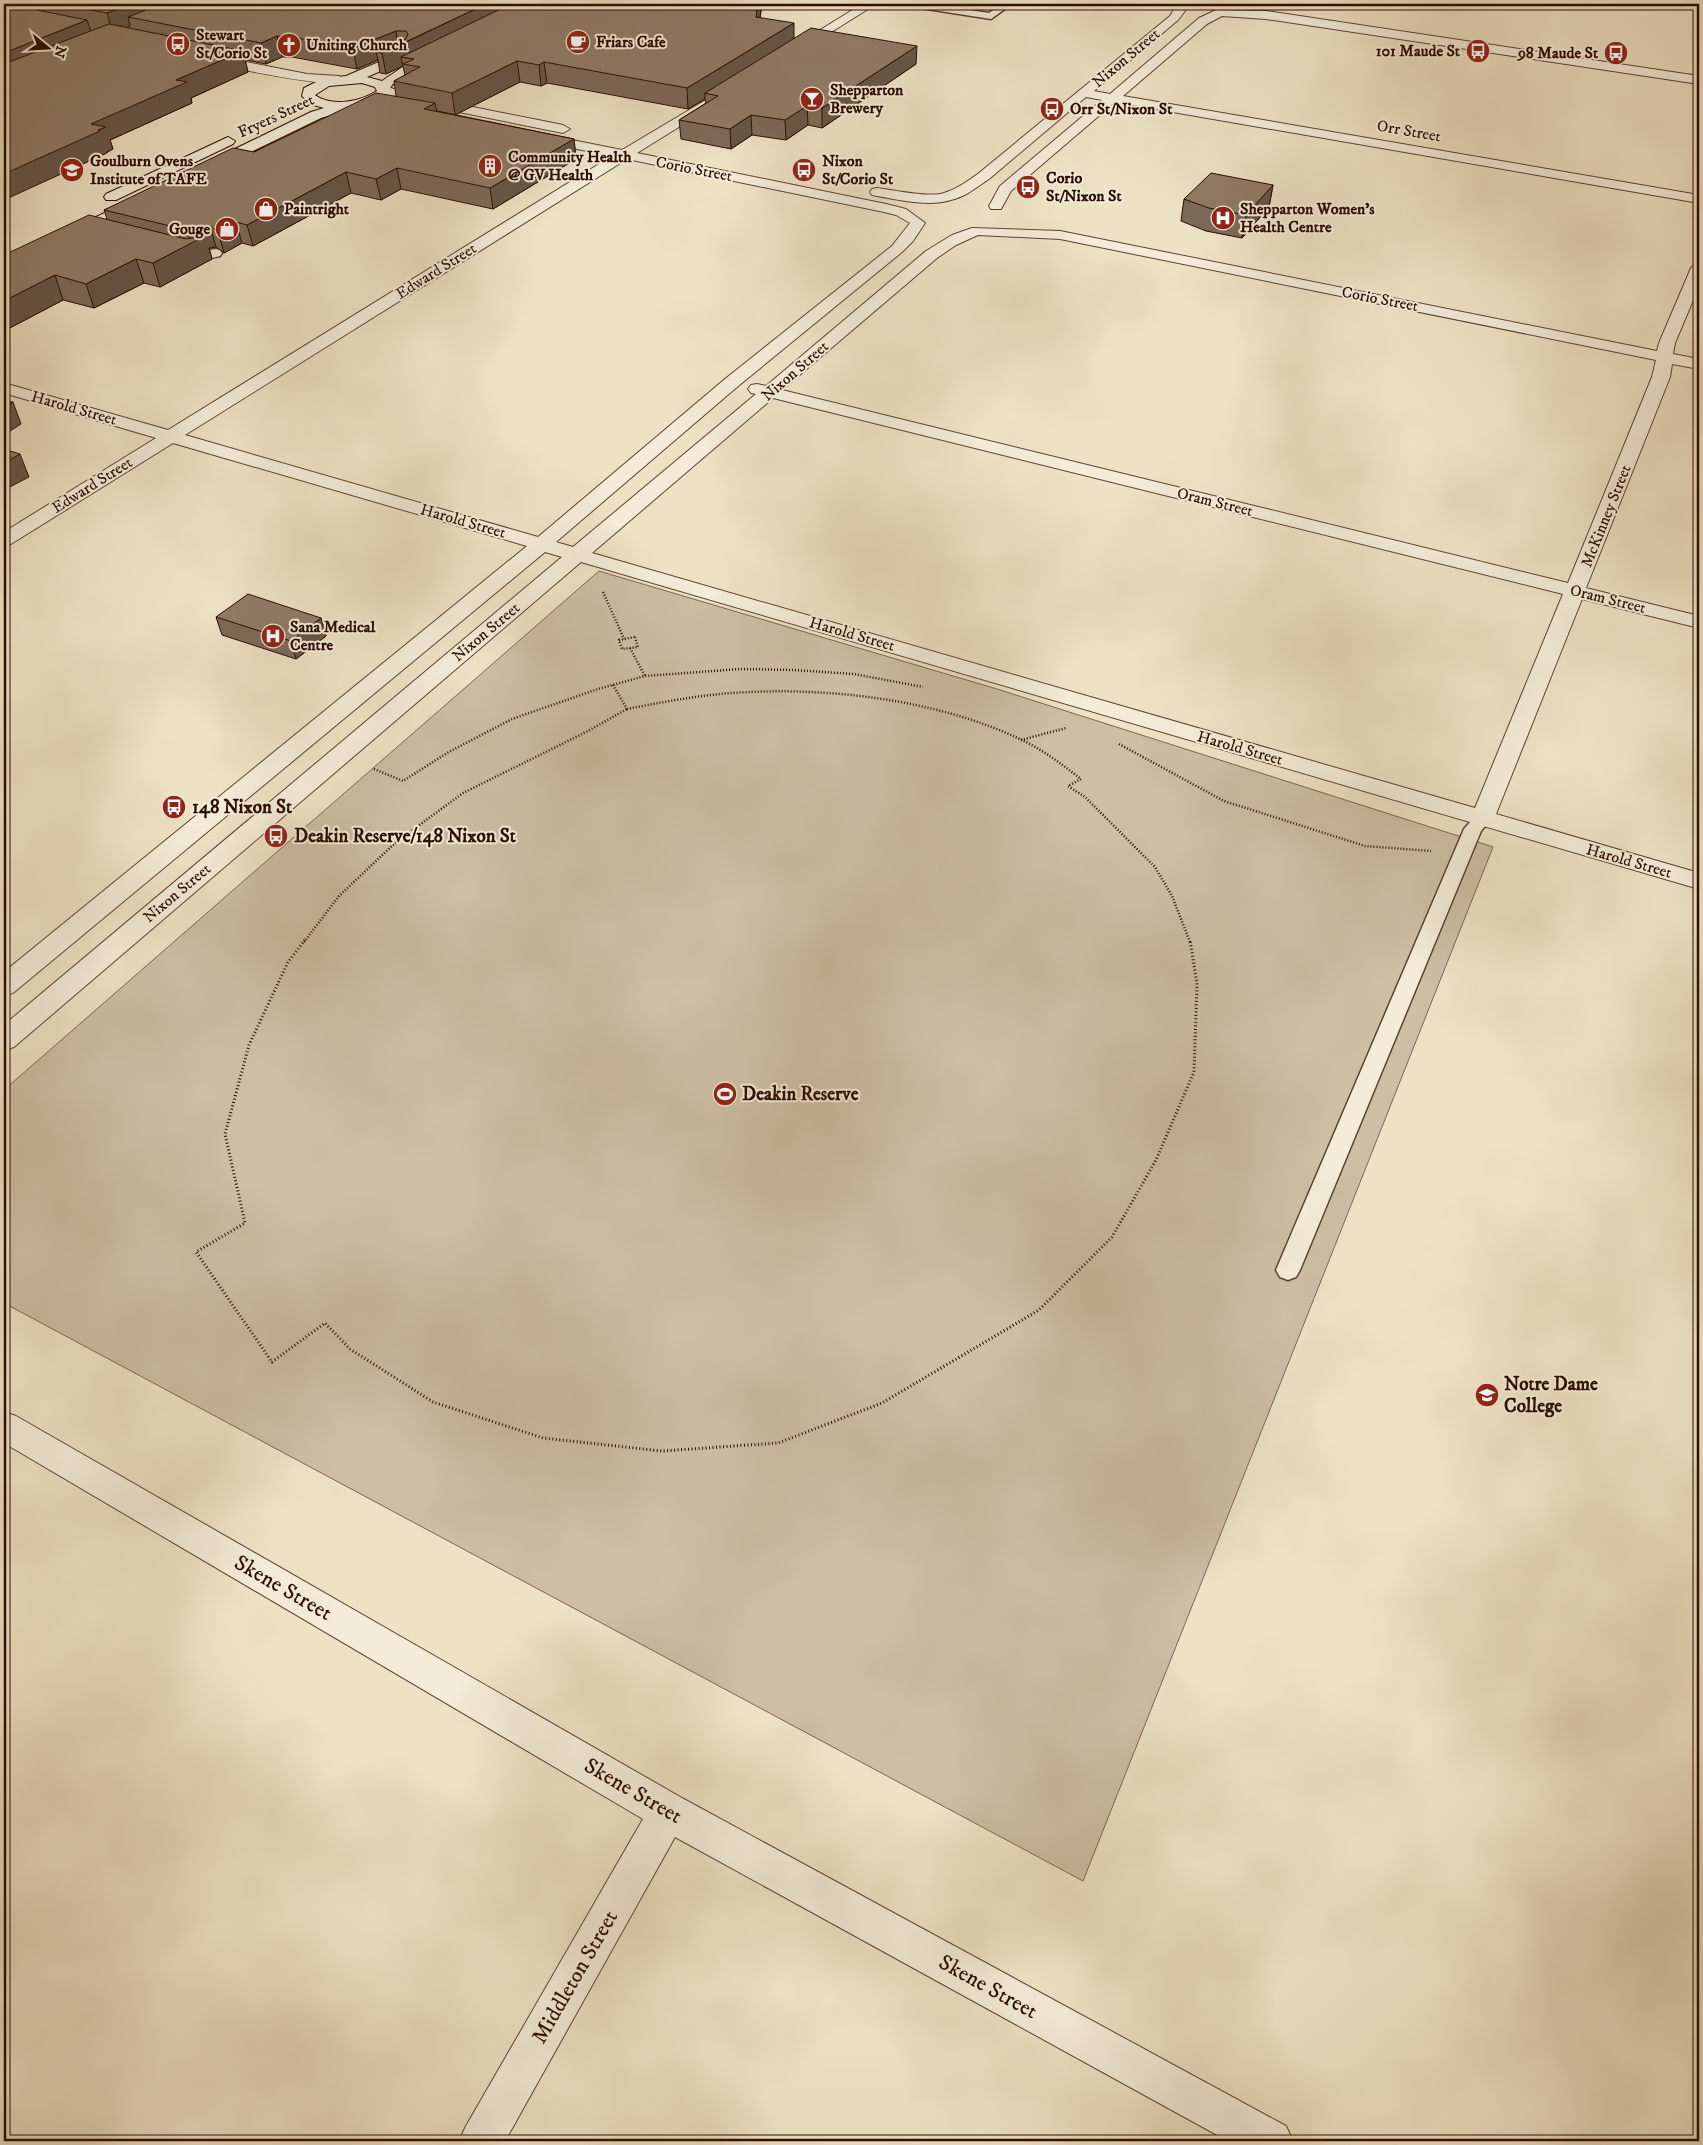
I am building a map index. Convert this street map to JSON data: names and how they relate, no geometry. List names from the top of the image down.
{
  "streets": {
    "street": [
      "Nixon Street",
      "Fryers Street",
      "Orr Street",
      "Corio Street",
      "Edward Street",
      "Harold Street",
      "Oram Street",
      "McKinney Street",
      "Skene Street",
      "Middleton Street"
    ]
  },
  "crossings": [
    ["Nixon Street", "Orr Street"],
    ["Nixon Street", "Corio Street"],
    ["Nixon Street", "Harold Street"],
    ["Nixon Street", "Oram Street"],
    ["Fryers Street", "Corio Street"],
    ["Corio Street", "Edward Street"],
    ["Corio Street", "McKinney Street"],
    ["Edward Street", "Harold Street"],
    ["Harold Street", "McKinney Street"],
    ["Oram Street", "McKinney Street"],
    ["Skene Street", "Middleton Street"]
  ],
  "places": {
    "cafe": ["Friars Cafe"],
    "bus stop": [
      "Stewart St/Corio St",
      "101 Maude St",
      "98 Maude St",
      "Orr St/Nixon St",
      "Nixon St/Corio St",
      "Corio St/Nixon St",
      "148 Nixon St",
      "Deakin Reserve/148 Nixon St"
    ],
    "church": ["Uniting Church"],
    "bar": ["Shepparton Brewery"],
    "building": ["Community Health @ GV Health"],
    "school or university": ["Goulburn Ovens Institute of TAFE", "Notre Dame College"],
    "shop": ["Paintright", "Gouge"],
    "hospital": ["Shepparton Women's Health Centre", "Sana Medical Centre"],
    "sports": ["Deakin Reserve"]
  },
  "north": "right"
}
